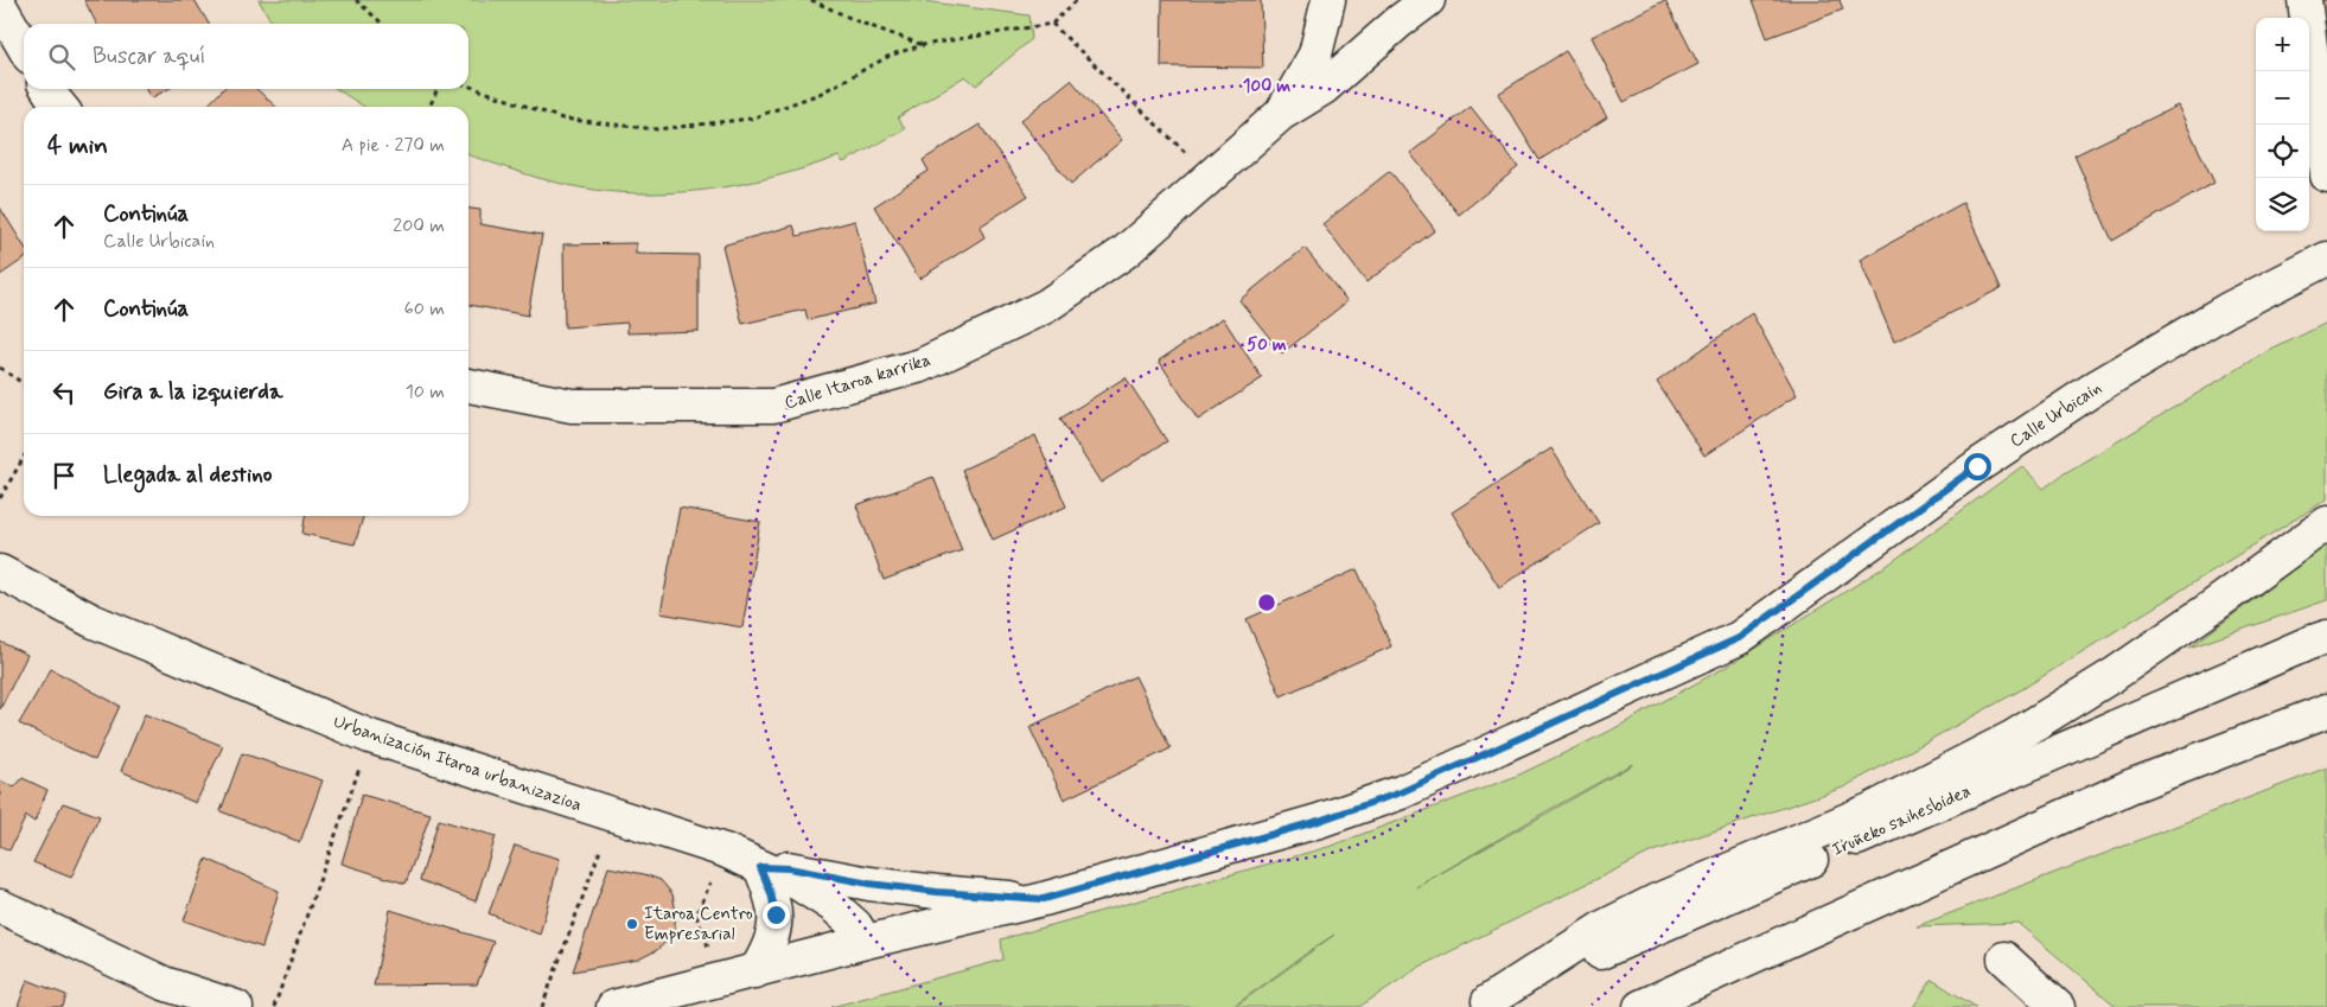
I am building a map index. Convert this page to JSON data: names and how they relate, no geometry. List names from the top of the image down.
{
  "streets": {
    "main road": [
      "Calle Itaroa karrika",
      "Calle Urbicain",
      "Urbanización Itaroa urbanizazioa",
      "Iruñeko saihesbidea"
    ]
  },
  "crossings": [
    ["Calle Urbicain", "Urbanización Itaroa urbanizazioa"]
  ],
  "places": ["Itaroa Centro Empresarial"],
  "page": {
    "map_buttons": ["+", "−"],
    "search": "Buscar aquí",
    "heading": ["4 min", "A pie · 270 m"],
    "list": [
      ["Continúa", "Calle Urbicain", "200 m"],
      ["Continúa", "60 m"],
      ["Gira a la izquierda", "10 m"],
      "Llegada al destino"
    ]
  },
  "rings": ["100 m", "50 m"]
}
